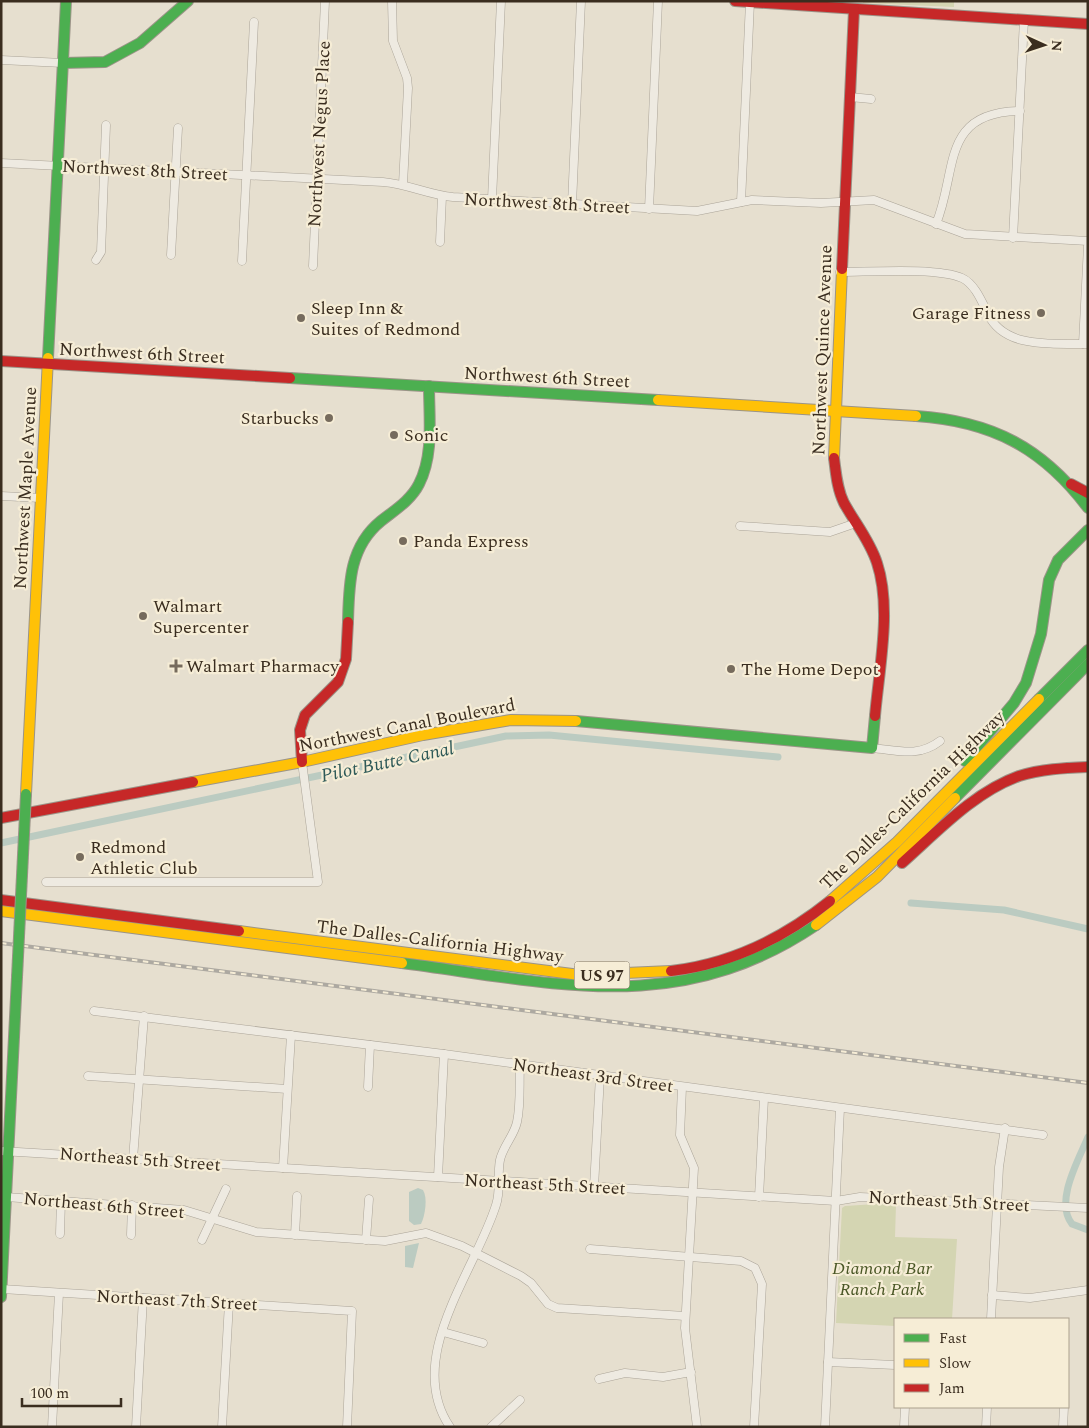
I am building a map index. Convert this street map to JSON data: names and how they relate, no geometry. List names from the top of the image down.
{
  "streets": {
    "main road": [
      "Northwest Quince Avenue",
      "Northwest 6th Street",
      "Northwest Maple Avenue",
      "Northwest Canal Boulevard",
      "The Dalles-California Highway",
      "US 97"
    ],
    "street": [
      "Northwest Negus Place",
      "Northwest 8th Street",
      "Northeast 3rd Street",
      "Northeast 5th Street",
      "Northeast 6th Street",
      "Northeast 7th Street"
    ]
  },
  "crossings": [
    ["Northwest Negus Place", "Northwest 8th Street"],
    ["Northwest 8th Street", "Northwest Quince Avenue"],
    ["Northwest 8th Street", "Northwest Maple Avenue"],
    ["Northwest Quince Avenue", "Northwest 6th Street"],
    ["Northwest Quince Avenue", "Northwest Canal Boulevard"],
    ["Northwest 6th Street", "Northwest Maple Avenue"],
    ["Northwest Maple Avenue", "Northeast 5th Street"],
    ["Northwest Maple Avenue", "Northeast 6th Street"],
    ["Northwest Maple Avenue", "Northeast 7th Street"]
  ],
  "water": ["Pilot Butte Canal"],
  "parks": ["Diamond Bar Ranch Park"],
  "places": {
    "other": [
      "Garage Fitness",
      "Sleep Inn & Suites of Redmond",
      "Starbucks",
      "Sonic",
      "Panda Express",
      "Walmart Supercenter",
      "The Home Depot",
      "Redmond Athletic Club"
    ],
    "health": ["Walmart Pharmacy"]
  },
  "legend": ["Fast", "Slow", "Jam"],
  "scale_bar": "100 m",
  "north": "right"
}
